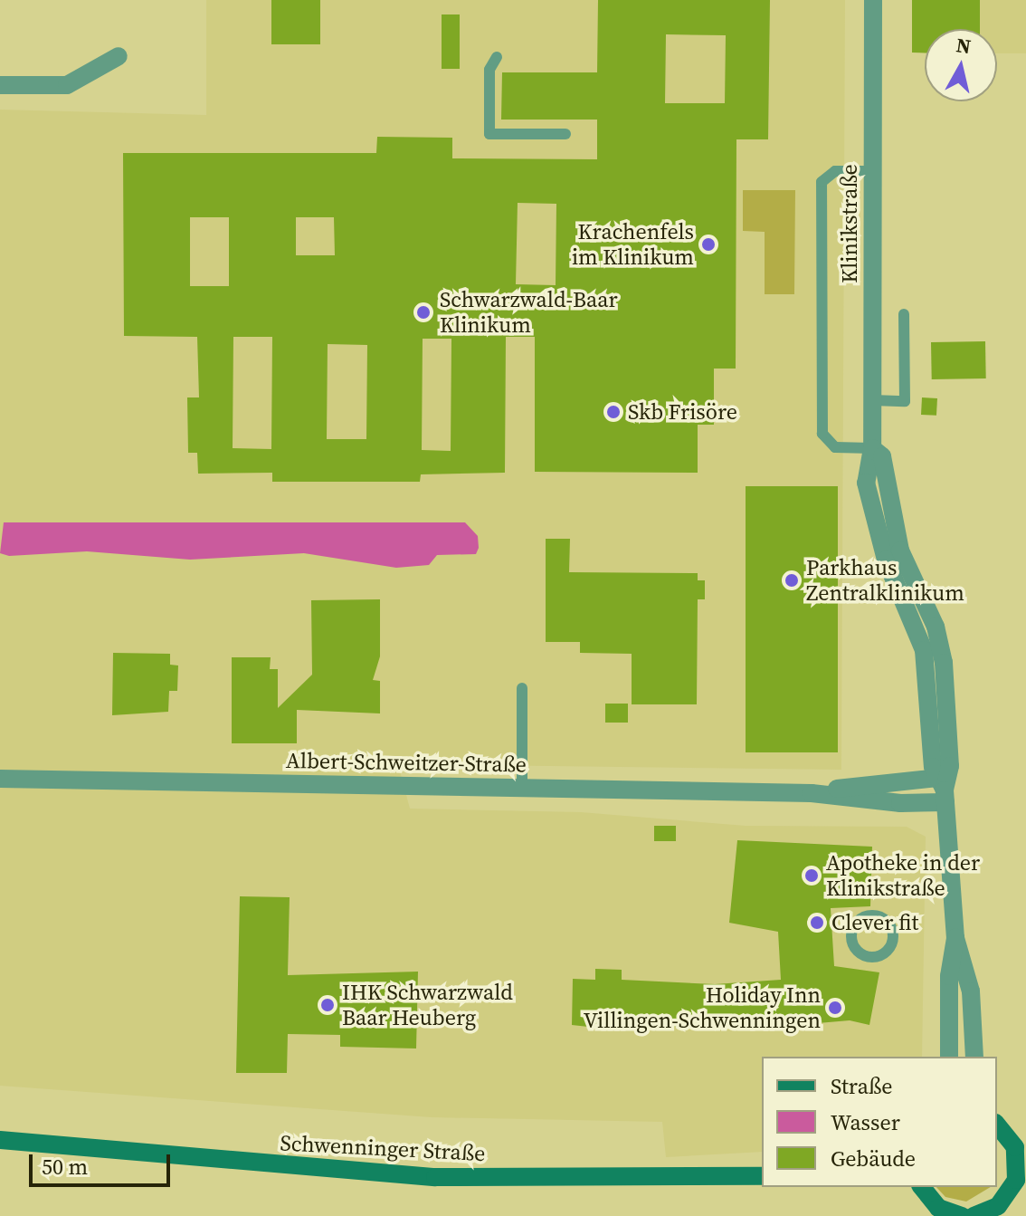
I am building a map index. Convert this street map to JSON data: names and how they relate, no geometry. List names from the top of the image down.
{
  "streets": {
    "main road": ["Schwenninger Straße"],
    "street": ["Klinikstraße", "Albert-Schweitzer-Straße"]
  },
  "crossings": [
    ["Klinikstraße", "Albert-Schweitzer-Straße"]
  ],
  "places": [
    "Krachenfels im Klinikum",
    "Schwarzwald-Baar Klinikum",
    "Skb Frisöre",
    "Parkhaus Zentralklinikum",
    "Apotheke in der Klinikstraße",
    "Clever fit",
    "IHK Schwarzwald Baar Heuberg",
    "Holiday Inn Villingen-Schwenningen"
  ],
  "legend": ["Straße", "Wasser", "Gebäude"],
  "scale_bar": "50 m",
  "north": "top"
}
